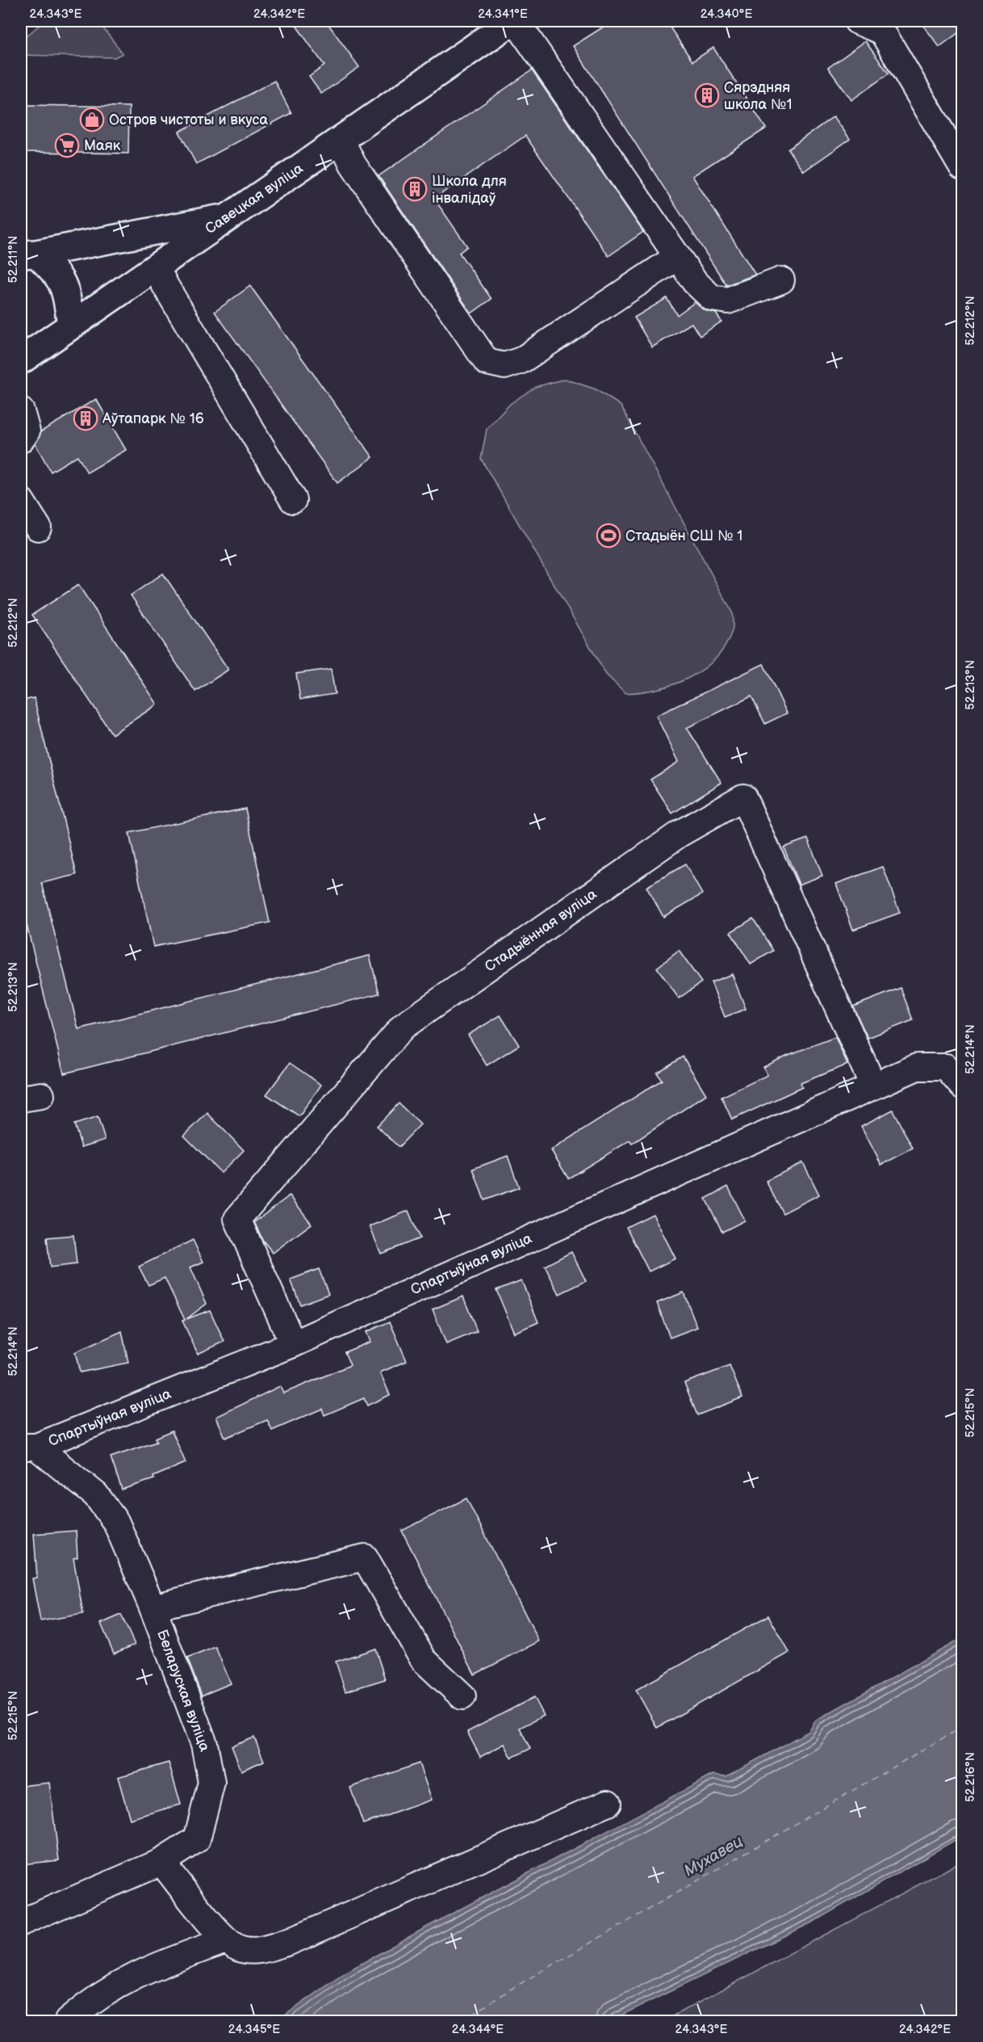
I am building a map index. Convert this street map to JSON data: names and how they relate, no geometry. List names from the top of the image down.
{
  "streets": {
    "main road": ["Савецкая вуліца"],
    "street": ["Стадыённая вуліца", "Спартыўная вуліца", "Беларуская вуліца"]
  },
  "crossings": [
    ["Стадыённая вуліца", "Спартыўная вуліца"],
    ["Спартыўная вуліца", "Беларуская вуліца"]
  ],
  "water": ["Мухавец"],
  "places": {
    "building": ["Сярэдняя школа №1", "Школа для інвалідаў", "Аўтапарк № 16"],
    "shop": ["Остров чистоты и вкуса"],
    "supermarket": ["Маяк"],
    "sports": ["Стадыён СШ № 1"]
  },
  "coordinates": [
    "24.343°E",
    "24.342°E",
    "24.341°E",
    "24.340°E",
    "52.211°N",
    "52.212°N",
    "52.213°N",
    "52.214°N",
    "52.215°N",
    "52.216°N",
    "24.345°E",
    "24.344°E"
  ]
}
